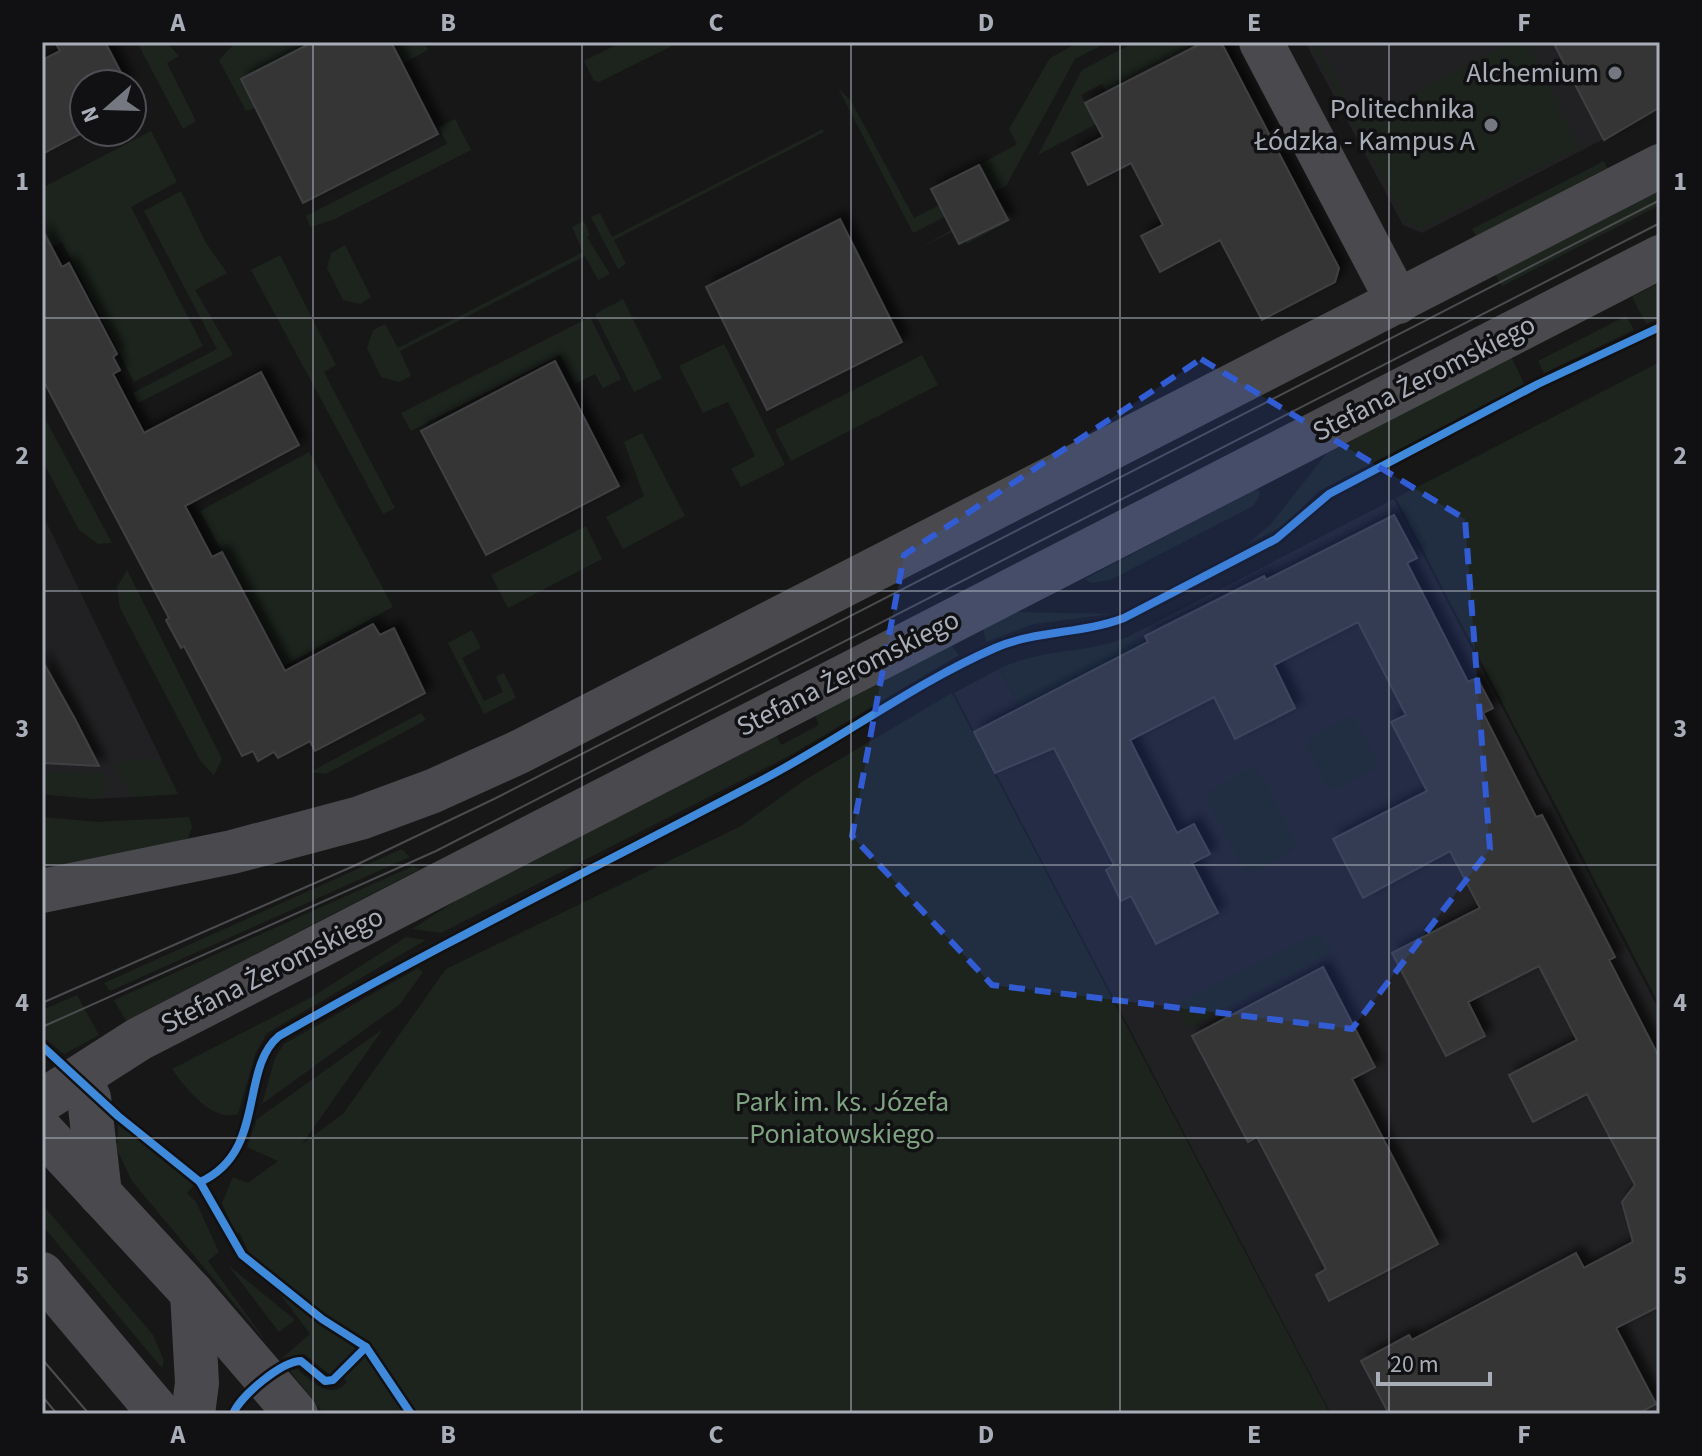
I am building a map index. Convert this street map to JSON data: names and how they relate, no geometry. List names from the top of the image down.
{
  "streets": {
    "main road": ["Stefana Żeromskiego"]
  },
  "parks": ["Park im. ks. Józefa Poniatowskiego"],
  "places": ["Alchemium", "Politechnika Łódzka - Kampus A"],
  "scale_bar": "20 m",
  "north": "left",
  "grid": {
    "columns": [
      "A",
      "B",
      "C",
      "D",
      "E",
      "F"
    ],
    "rows": [
      "1",
      "2",
      "3",
      "4",
      "5"
    ]
  }
}
